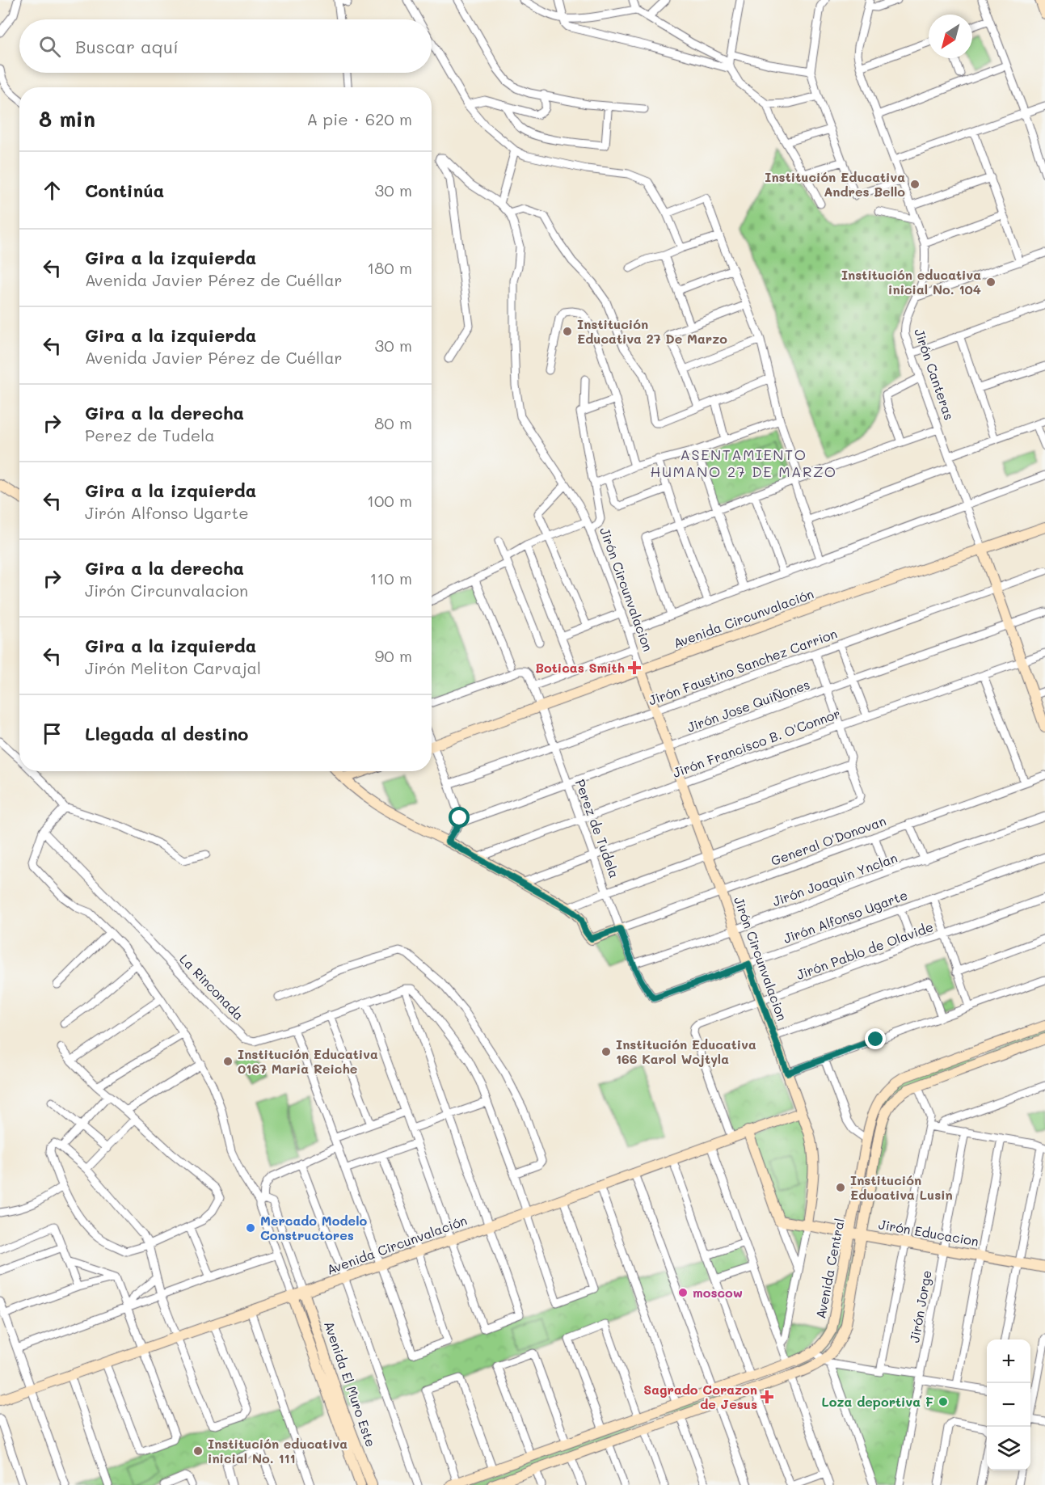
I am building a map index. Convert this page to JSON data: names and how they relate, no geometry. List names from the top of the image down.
{
  "streets": {
    "street": [
      "Jirón Canteras",
      "Jirón Circunvalacion",
      "Avenida Circunvalación",
      "Jirón Faustino Sanchez Carrion",
      "Jirón Jose QuiÑones",
      "Jirón Francisco B. O'Connor",
      "Perez de Tudela",
      "General O'Donovan",
      "Jirón Joaquin Ynclan",
      "Jirón Alfonso Ugarte",
      "Jirón Pablo de Olavide",
      "La Rinconada",
      "Jirón Educacion",
      "Avenida Central",
      "Jirón Jorge",
      "Avenida El Muro Este"
    ]
  },
  "crossings": [
    ["Jirón Canteras", "Avenida Circunvalación"],
    ["Jirón Canteras", "Jirón Faustino Sanchez Carrion"],
    ["Jirón Canteras", "Jirón Jose QuiÑones"],
    ["Jirón Canteras", "Jirón Francisco B. O'Connor"],
    ["Jirón Circunvalacion", "Avenida Circunvalación"],
    ["Jirón Circunvalacion", "Jirón Faustino Sanchez Carrion"],
    ["Jirón Circunvalacion", "Jirón Jose QuiÑones"],
    ["Jirón Circunvalacion", "Jirón Francisco B. O'Connor"],
    ["Jirón Circunvalacion", "General O'Donovan"],
    ["Jirón Circunvalacion", "Jirón Joaquin Ynclan"],
    ["Jirón Circunvalacion", "Jirón Alfonso Ugarte"],
    ["Jirón Circunvalacion", "Jirón Pablo de Olavide"],
    ["Jirón Circunvalacion", "Jirón Educacion"],
    ["Avenida Circunvalación", "Perez de Tudela"],
    ["Avenida Circunvalación", "Jirón Pablo de Olavide"],
    ["Avenida Circunvalación", "Avenida El Muro Este"],
    ["Jirón Faustino Sanchez Carrion", "Perez de Tudela"],
    ["Jirón Jose QuiÑones", "Perez de Tudela"],
    ["Jirón Francisco B. O'Connor", "Perez de Tudela"],
    ["Perez de Tudela", "General O'Donovan"],
    ["Perez de Tudela", "Jirón Joaquin Ynclan"],
    ["Perez de Tudela", "Jirón Alfonso Ugarte"],
    ["Jirón Educacion", "Avenida Central"],
    ["Jirón Educacion", "Jirón Jorge"]
  ],
  "districts": ["ASENTAMIENTO HUMANO 27 DE MARZO"],
  "places": {
    "other": [
      "Institución Educativa Andres Bello",
      "Institución educativa inicial No. 104",
      "Institución Educativa 27 De Marzo",
      "Institución Educativa 166 Karol Wojtyla",
      "Institución Educativa 0167 Maria Reiche",
      "Institución Educativa Lusin",
      "Mercado Modelo Constructores",
      "moscow",
      "Loza deportiva F",
      "Institución educativa inicial No. 111"
    ],
    "health": ["Boticas Smith", "Sagrado Corazon de Jesus"]
  },
  "north": "bottom left",
  "page": {
    "search": "Buscar aquí",
    "heading": ["8 min", "A pie · 620 m"],
    "list": [
      ["Continúa", "30 m"],
      ["Gira a la izquierda", "Avenida Javier Pérez de Cuéllar", "180 m"],
      ["Gira a la izquierda", "Avenida Javier Pérez de Cuéllar", "30 m"],
      ["Gira a la derecha", "Perez de Tudela", "80 m"],
      ["Gira a la izquierda", "Jirón Alfonso Ugarte", "100 m"],
      ["Gira a la derecha", "Jirón Circunvalacion", "110 m"],
      ["Gira a la izquierda", "Jirón Meliton Carvajal", "90 m"],
      "Llegada al destino"
    ],
    "map_buttons": ["+", "−"]
  }
}
